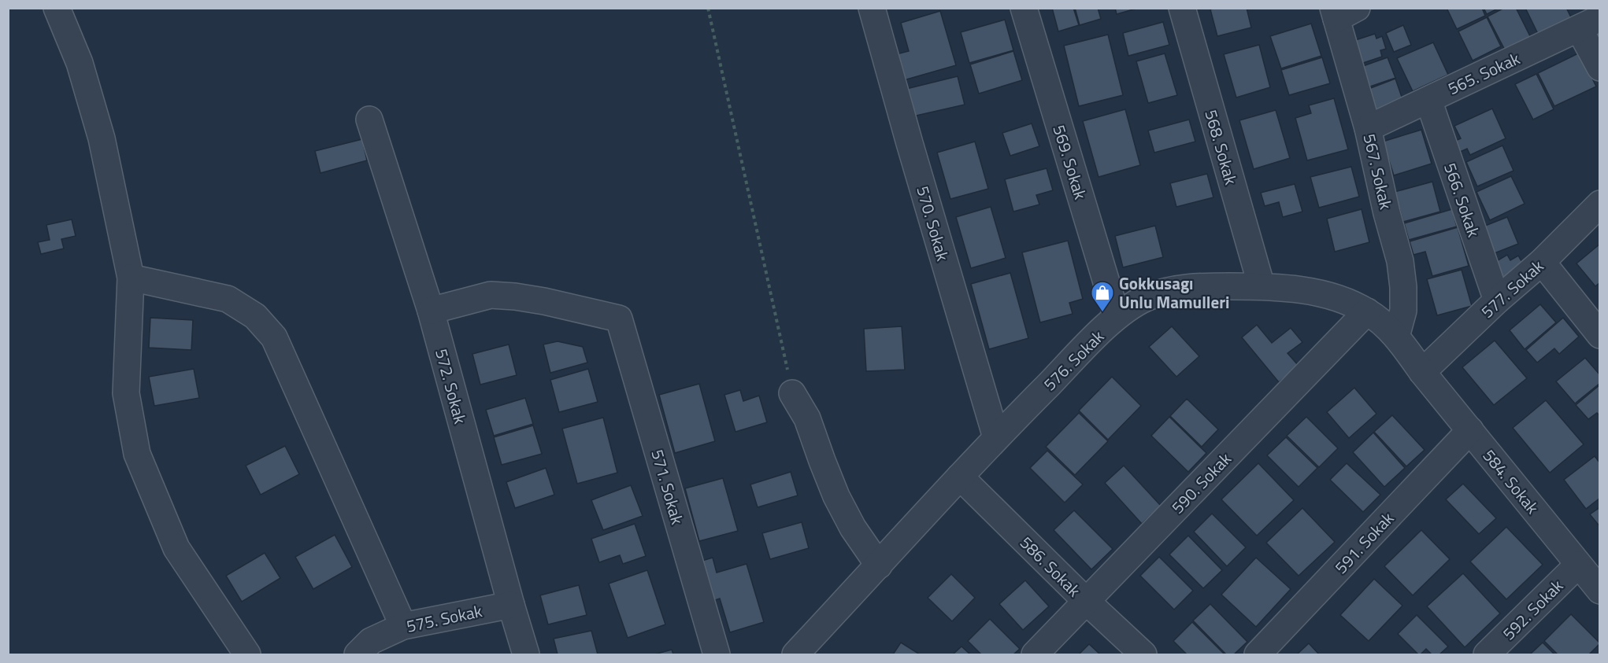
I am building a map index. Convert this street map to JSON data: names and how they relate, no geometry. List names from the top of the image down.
{
  "streets": {
    "street": [
      "565. Sokak",
      "568. Sokak",
      "569. Sokak",
      "567. Sokak",
      "566. Sokak",
      "570. Sokak",
      "577. Sokak",
      "576. Sokak",
      "572. Sokak",
      "584. Sokak",
      "590. Sokak",
      "571. Sokak",
      "591. Sokak",
      "586. Sokak",
      "592. Sokak",
      "575. Sokak"
    ]
  },
  "crossings": [
    ["565. Sokak", "567. Sokak"],
    ["565. Sokak", "566. Sokak"],
    ["568. Sokak", "576. Sokak"],
    ["569. Sokak", "576. Sokak"],
    ["567. Sokak", "576. Sokak"],
    ["566. Sokak", "577. Sokak"],
    ["570. Sokak", "576. Sokak"],
    ["577. Sokak", "576. Sokak"],
    ["577. Sokak", "584. Sokak"],
    ["576. Sokak", "584. Sokak"],
    ["576. Sokak", "590. Sokak"],
    ["576. Sokak", "586. Sokak"],
    ["572. Sokak", "571. Sokak"],
    ["572. Sokak", "575. Sokak"],
    ["584. Sokak", "591. Sokak"],
    ["584. Sokak", "592. Sokak"],
    ["590. Sokak", "586. Sokak"]
  ],
  "places": {
    "shop": ["Gokkusagı Unlu Mamulleri"]
  }
}
